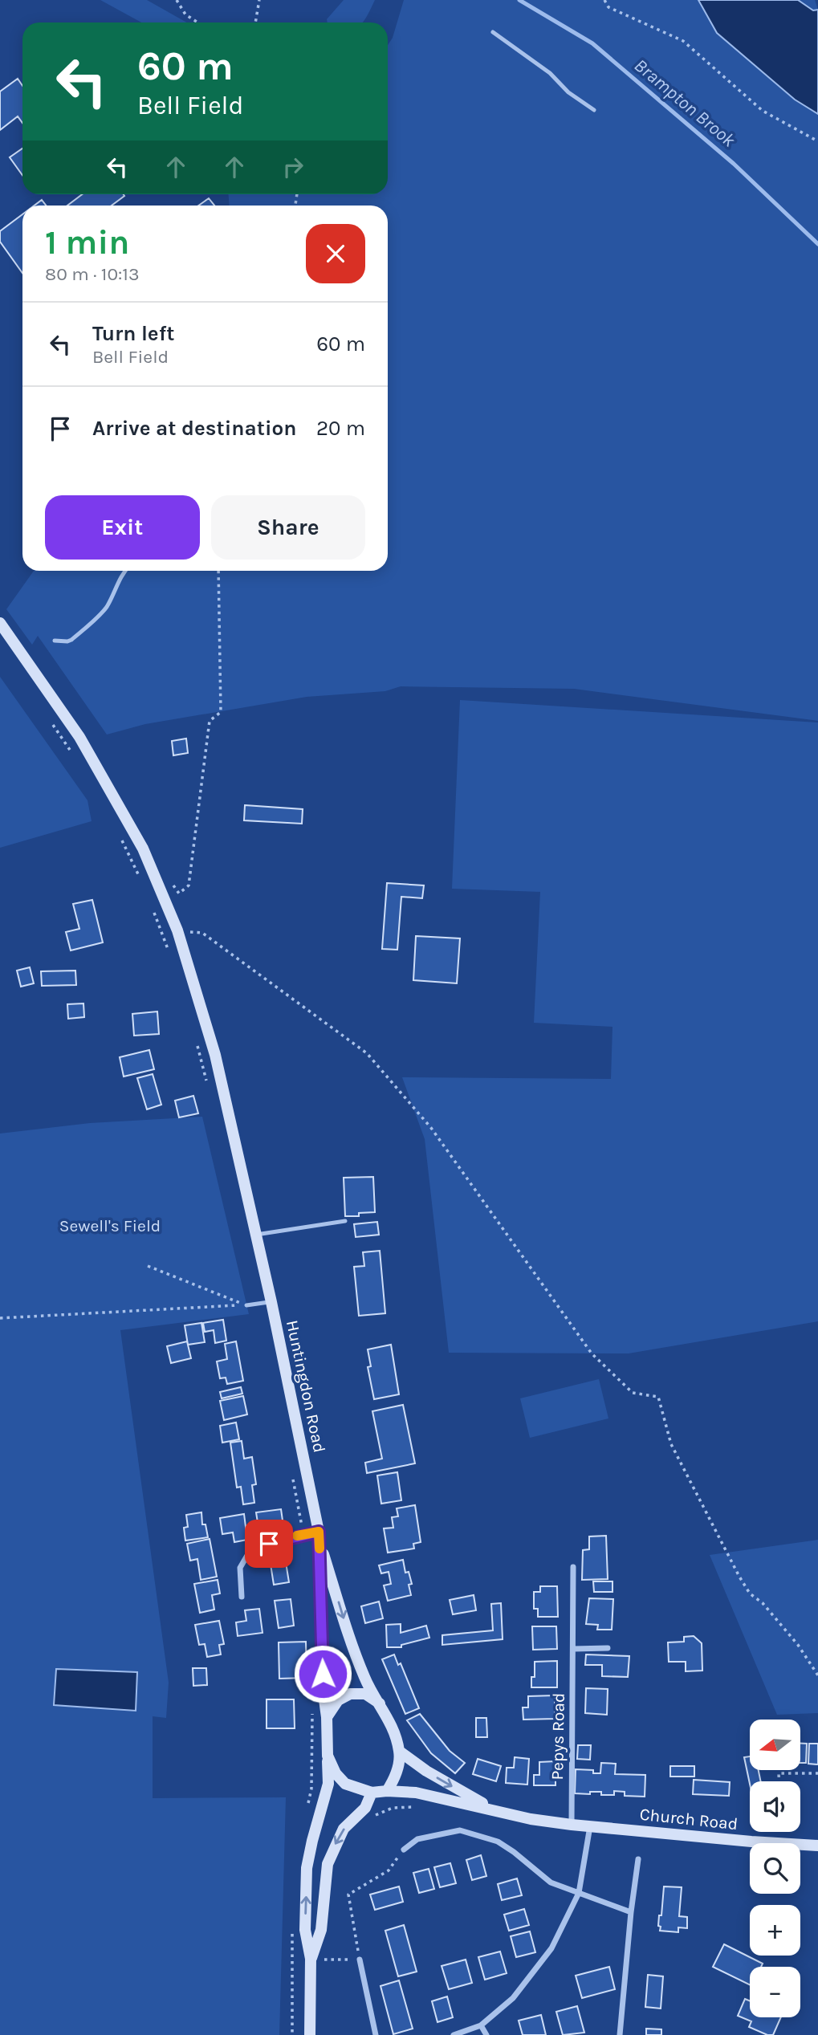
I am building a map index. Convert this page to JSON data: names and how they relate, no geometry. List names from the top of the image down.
{
  "streets": {
    "main road": ["Huntingdon Road", "Church Road"],
    "street": ["Pepys Road"]
  },
  "water": ["Brampton Brook"],
  "parks": ["Sewell's Field"],
  "north": "left",
  "page": {
    "turn": ["60 m", "Bell Field"],
    "heading": ["1 min", "80 m · 10:13"],
    "list": [
      {
        "name": "Turn left",
        "note": "Bell Field",
        "value": "60 m"
      },
      {
        "name": "Arrive at destination",
        "value": "20 m"
      }
    ],
    "buttons": ["Exit", "Share"],
    "map_buttons": ["+", "−"]
  }
}
